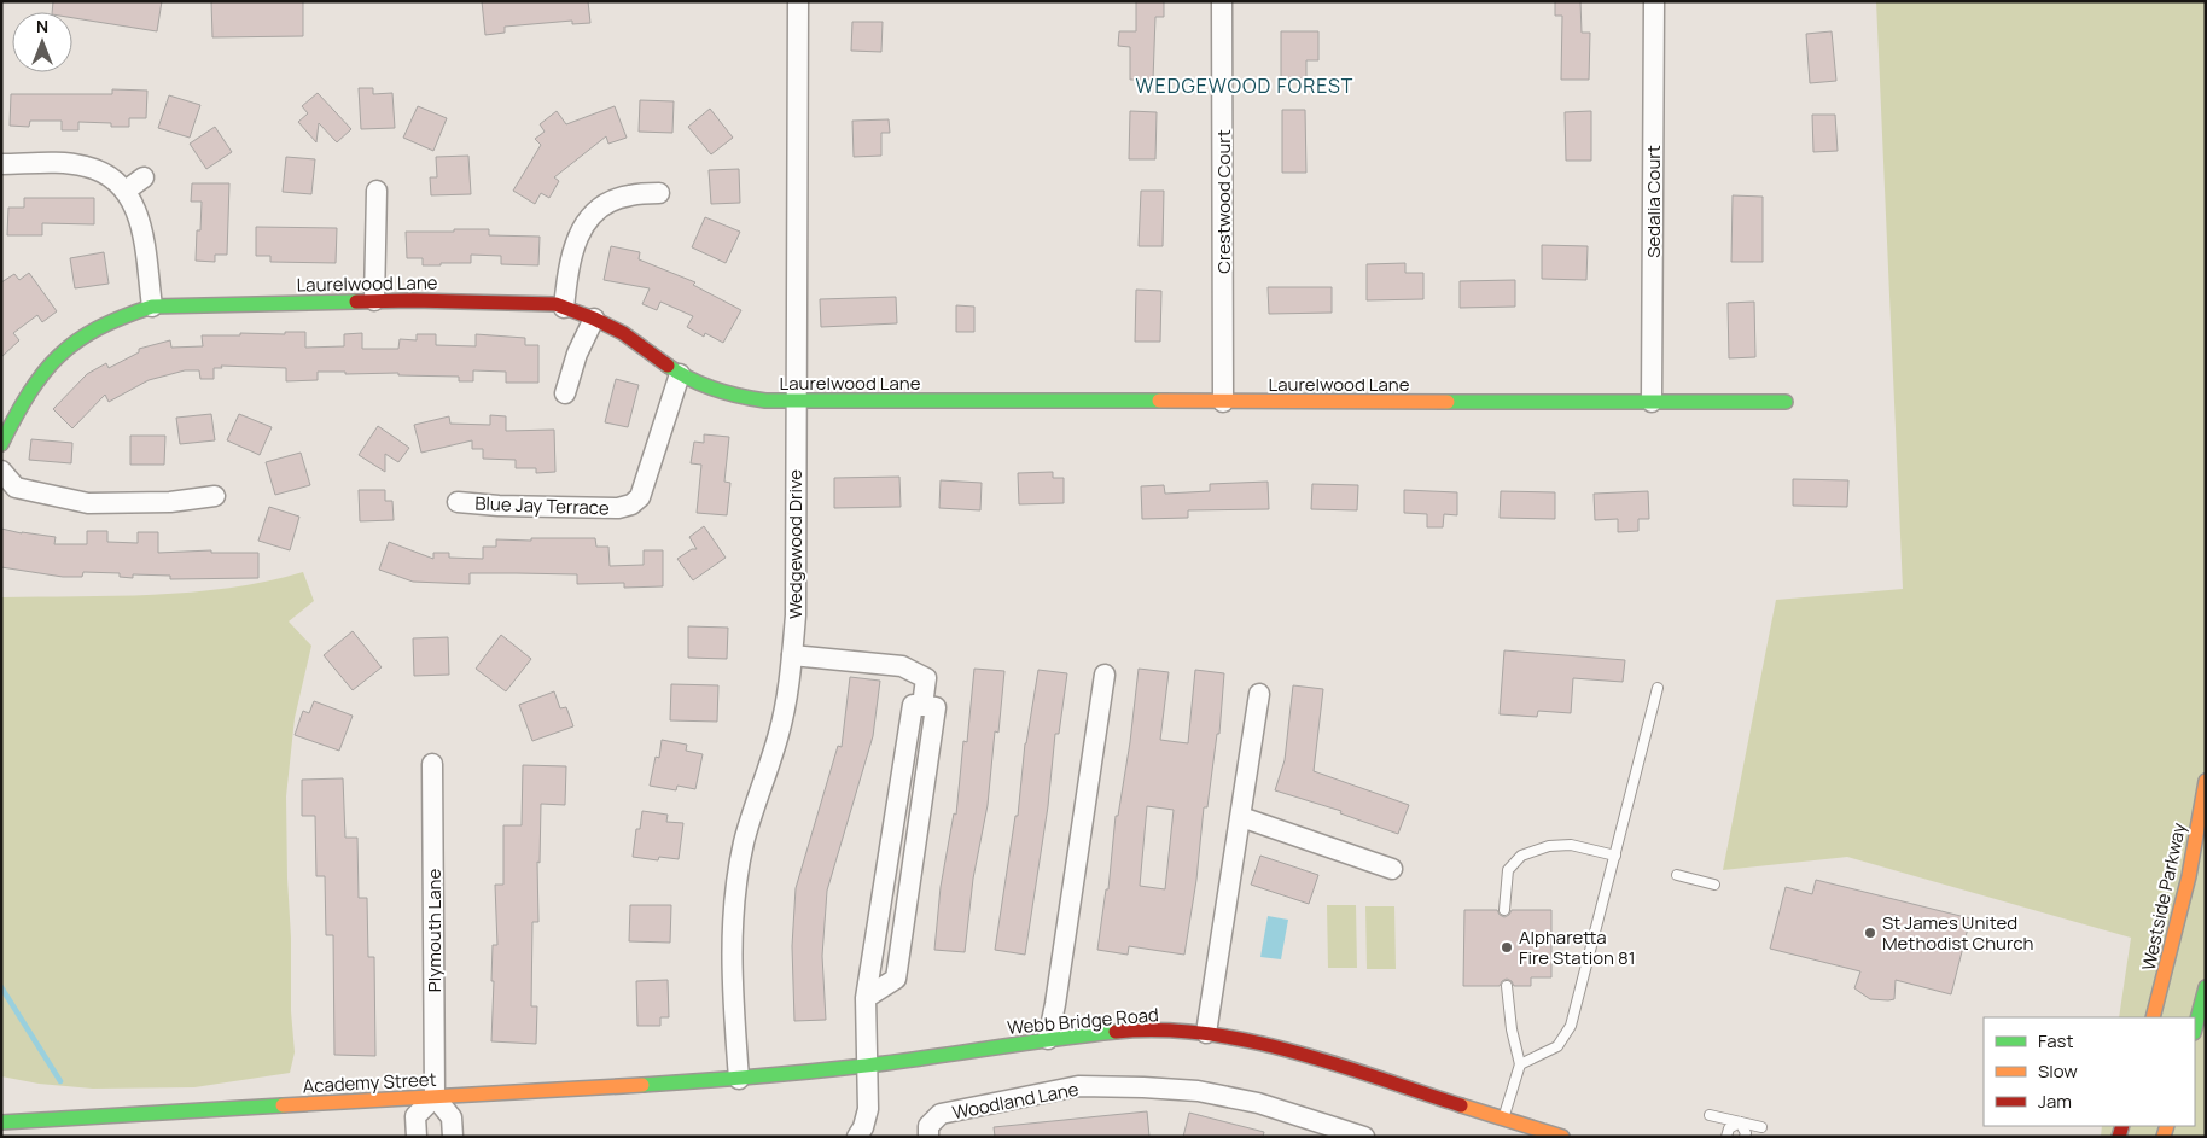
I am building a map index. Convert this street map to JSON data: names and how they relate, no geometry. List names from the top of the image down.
{
  "streets": {
    "street": [
      "Crestwood Court",
      "Sedalia Court",
      "Laurelwood Lane",
      "Blue Jay Terrace",
      "Wedgewood Drive",
      "Westside Parkway",
      "Plymouth Lane",
      "Webb Bridge Road",
      "Academy Street",
      "Woodland Lane"
    ]
  },
  "crossings": [
    ["Crestwood Court", "Laurelwood Lane"],
    ["Sedalia Court", "Laurelwood Lane"],
    ["Laurelwood Lane", "Blue Jay Terrace"],
    ["Laurelwood Lane", "Wedgewood Drive"],
    ["Wedgewood Drive", "Webb Bridge Road"],
    ["Wedgewood Drive", "Academy Street"],
    ["Plymouth Lane", "Academy Street"],
    ["Webb Bridge Road", "Academy Street"]
  ],
  "districts": ["WEDGEWOOD FOREST"],
  "places": ["St James United Methodist Church", "Alpharetta Fire Station 81"],
  "legend": ["Fast", "Slow", "Jam"],
  "north": "top"
}
